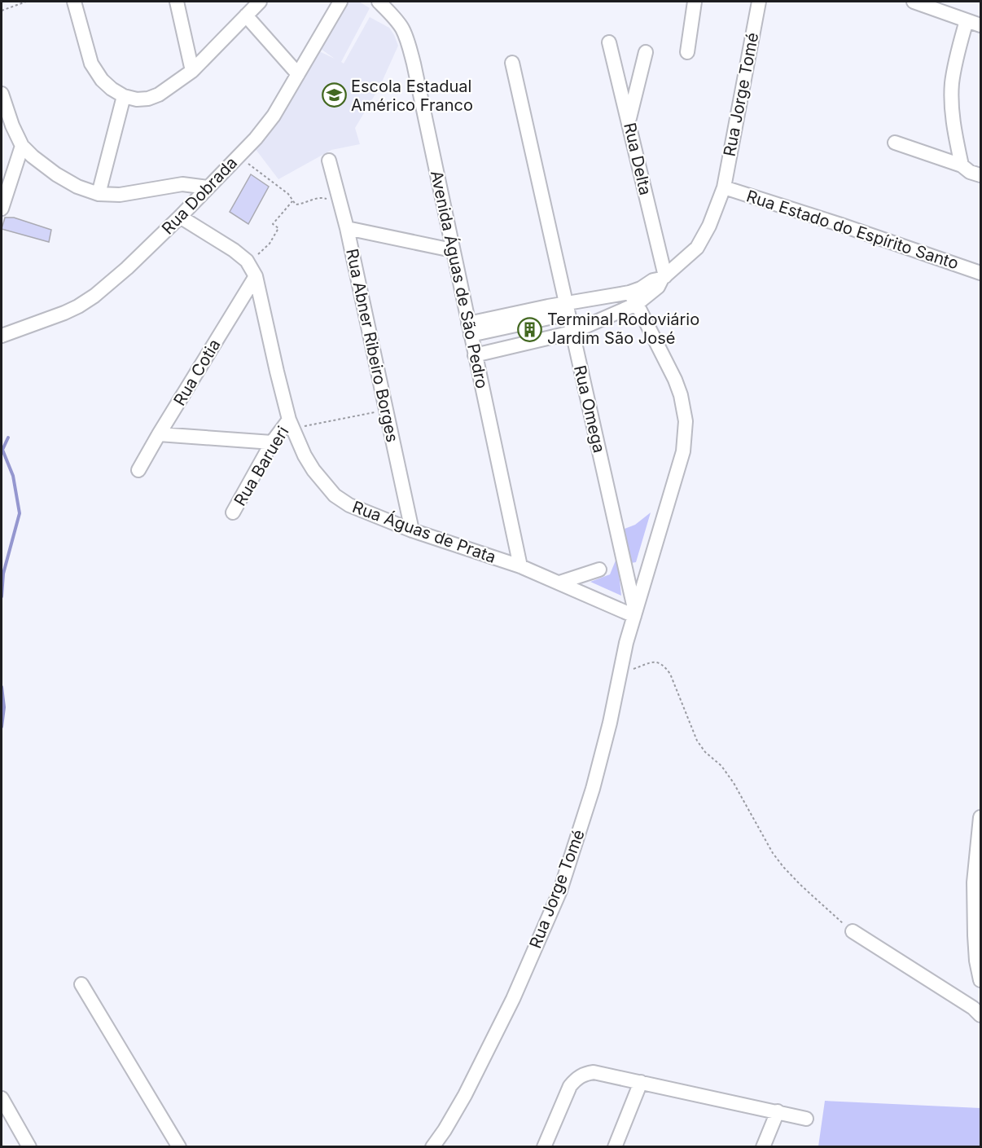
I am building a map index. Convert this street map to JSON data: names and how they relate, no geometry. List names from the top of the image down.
{
  "streets": {
    "street": [
      "Rua Jorge Tomé",
      "Rua Delta",
      "Rua Dobrada",
      "Rua Estado do Espírito Santo",
      "Avenida Águas de São Pedro",
      "Rua Abner Ribeiro Borges",
      "Rua Cotia",
      "Rua Omega",
      "Rua Barueri",
      "Rua Águas de Prata"
    ]
  },
  "crossings": [
    ["Rua Jorge Tomé", "Rua Delta"],
    ["Rua Jorge Tomé", "Rua Estado do Espírito Santo"],
    ["Rua Jorge Tomé", "Rua Omega"],
    ["Rua Jorge Tomé", "Rua Águas de Prata"],
    ["Rua Dobrada", "Rua Águas de Prata"],
    ["Avenida Águas de São Pedro", "Rua Águas de Prata"],
    ["Rua Abner Ribeiro Borges", "Rua Águas de Prata"],
    ["Rua Cotia", "Rua Águas de Prata"],
    ["Rua Omega", "Rua Águas de Prata"],
    ["Rua Barueri", "Rua Águas de Prata"]
  ],
  "places": {
    "school or university": ["Escola Estadual Américo Franco"],
    "building": ["Terminal Rodoviário Jardim São José"]
  }
}
